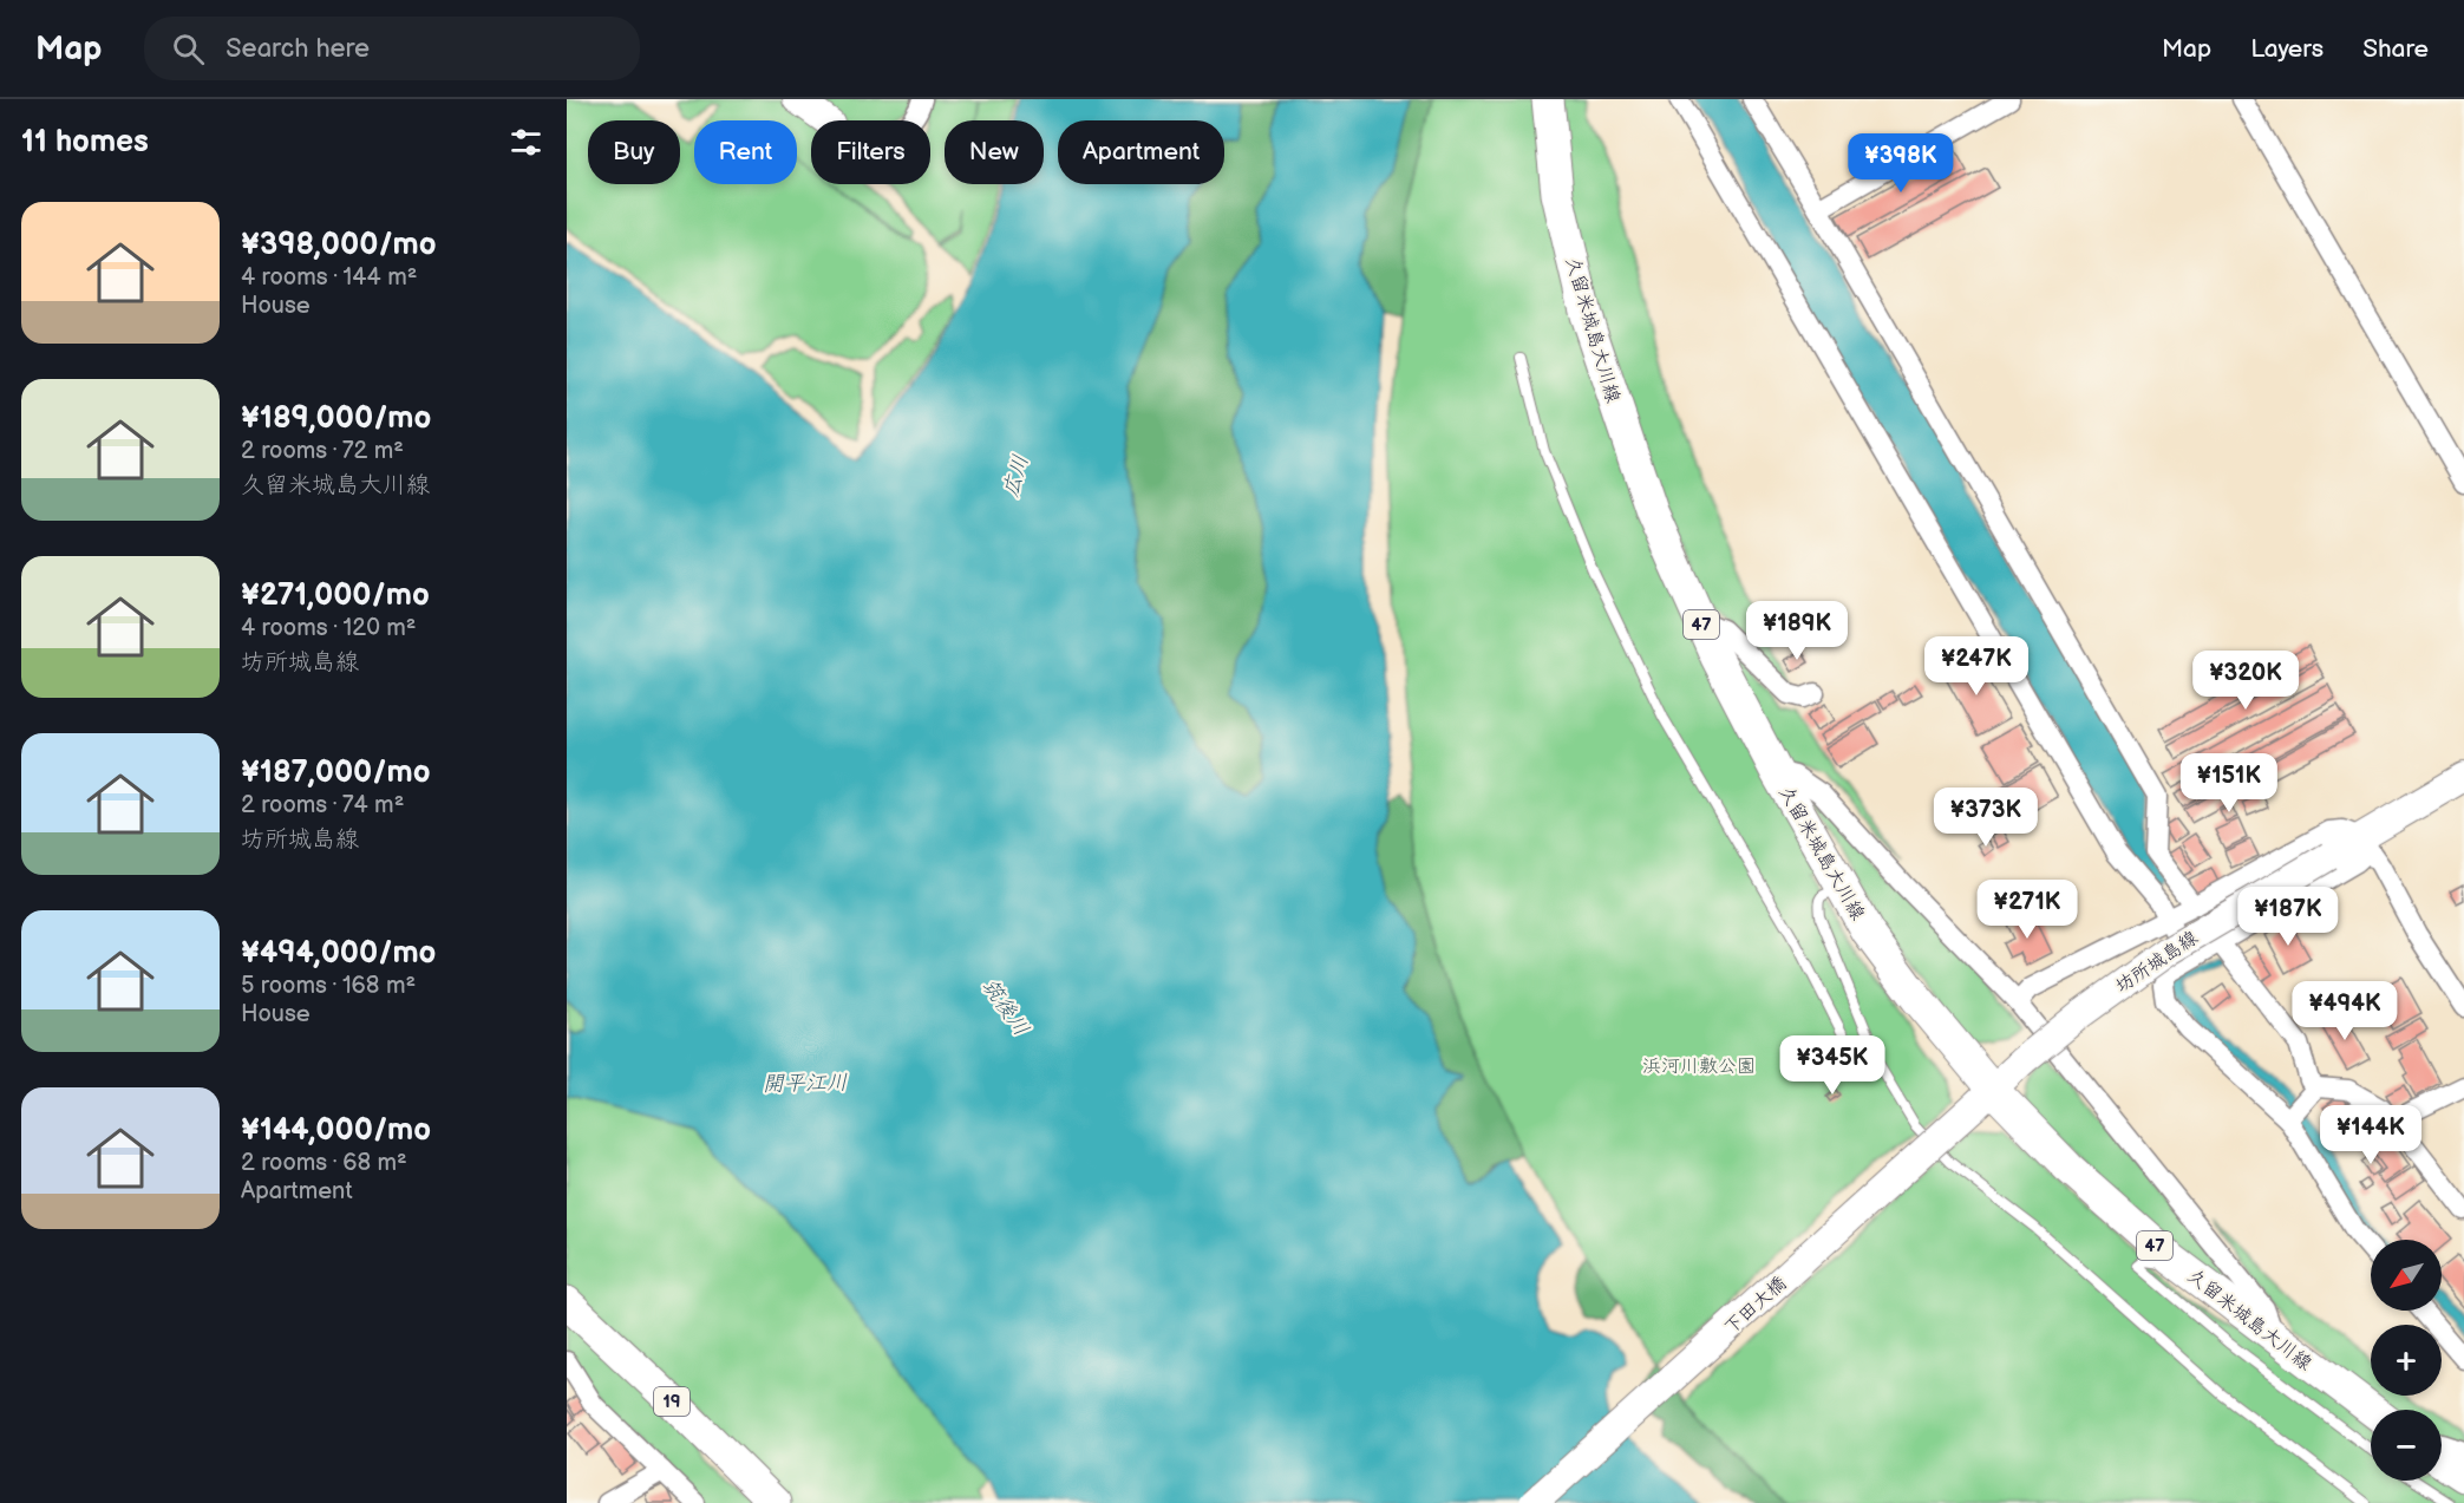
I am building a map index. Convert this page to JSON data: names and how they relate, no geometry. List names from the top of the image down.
{
  "streets": {
    "main road": [
      "久留米城島大川線",
      "47",
      "坊所城島線",
      "下田大橋",
      "19"
    ]
  },
  "crossings": [
    ["久留米城島大川線", "坊所城島線"],
    ["久留米城島大川線", "下田大橋"],
    ["坊所城島線", "下田大橋"]
  ],
  "water": ["広川", "筑後川", "開平江川"],
  "parks": ["浜河川敷公園"],
  "north": "bottom left",
  "page": {
    "header": "Map",
    "search": "Search here",
    "nav": ["Map", "Layers", "Share"],
    "heading": "11 homes",
    "chip": [
      "Buy",
      "Rent",
      "Filters",
      "New",
      "Apartment"
    ],
    "price": [
      "¥398K",
      "¥189K",
      "¥247K",
      "¥320K",
      "¥151K",
      "¥373K",
      "¥271K",
      "¥187K",
      "¥494K",
      "¥345K",
      "¥144K"
    ],
    "list": [
      {
        "name": "¥398,000/mo",
        "note": "4 rooms · 144 m² · House"
      },
      {
        "name": "¥189,000/mo",
        "note": "2 rooms · 72 m² · 久留米城島大川線"
      },
      {
        "name": "¥271,000/mo",
        "note": "4 rooms · 120 m² · 坊所城島線"
      },
      {
        "name": "¥187,000/mo",
        "note": "2 rooms · 74 m² · 坊所城島線"
      },
      {
        "name": "¥494,000/mo",
        "note": "5 rooms · 168 m² · House"
      },
      {
        "name": "¥144,000/mo",
        "note": "2 rooms · 68 m² · Apartment"
      }
    ],
    "map_buttons": ["+", "−"]
  }
}
